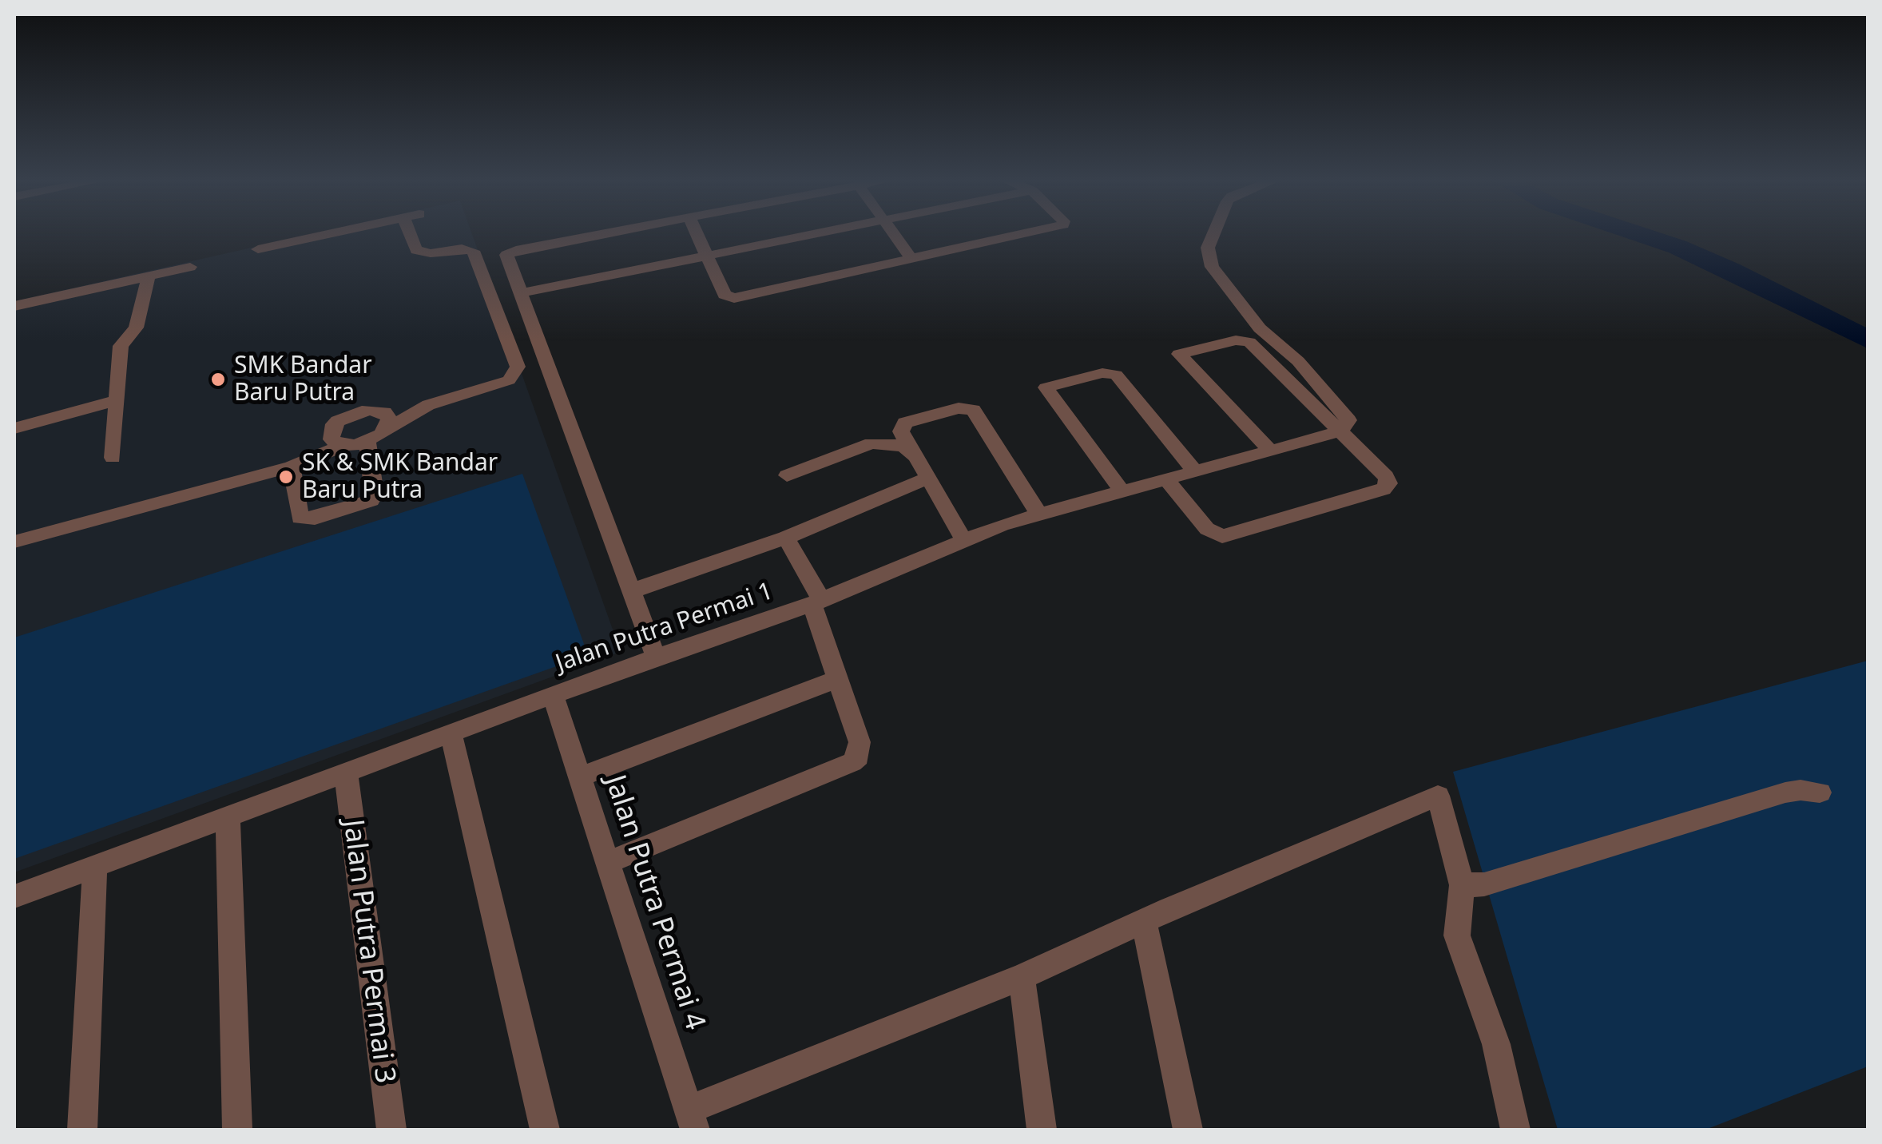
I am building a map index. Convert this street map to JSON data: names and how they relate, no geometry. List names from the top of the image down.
{
  "streets": {
    "street": ["Jalan Putra Permai 1", "Jalan Putra Permai 4", "Jalan Putra Permai 3"]
  },
  "crossings": [
    ["Jalan Putra Permai 1", "Jalan Putra Permai 4"],
    ["Jalan Putra Permai 1", "Jalan Putra Permai 3"]
  ],
  "places": ["SMK Bandar Baru Putra", "SK & SMK Bandar Baru Putra"]
}
